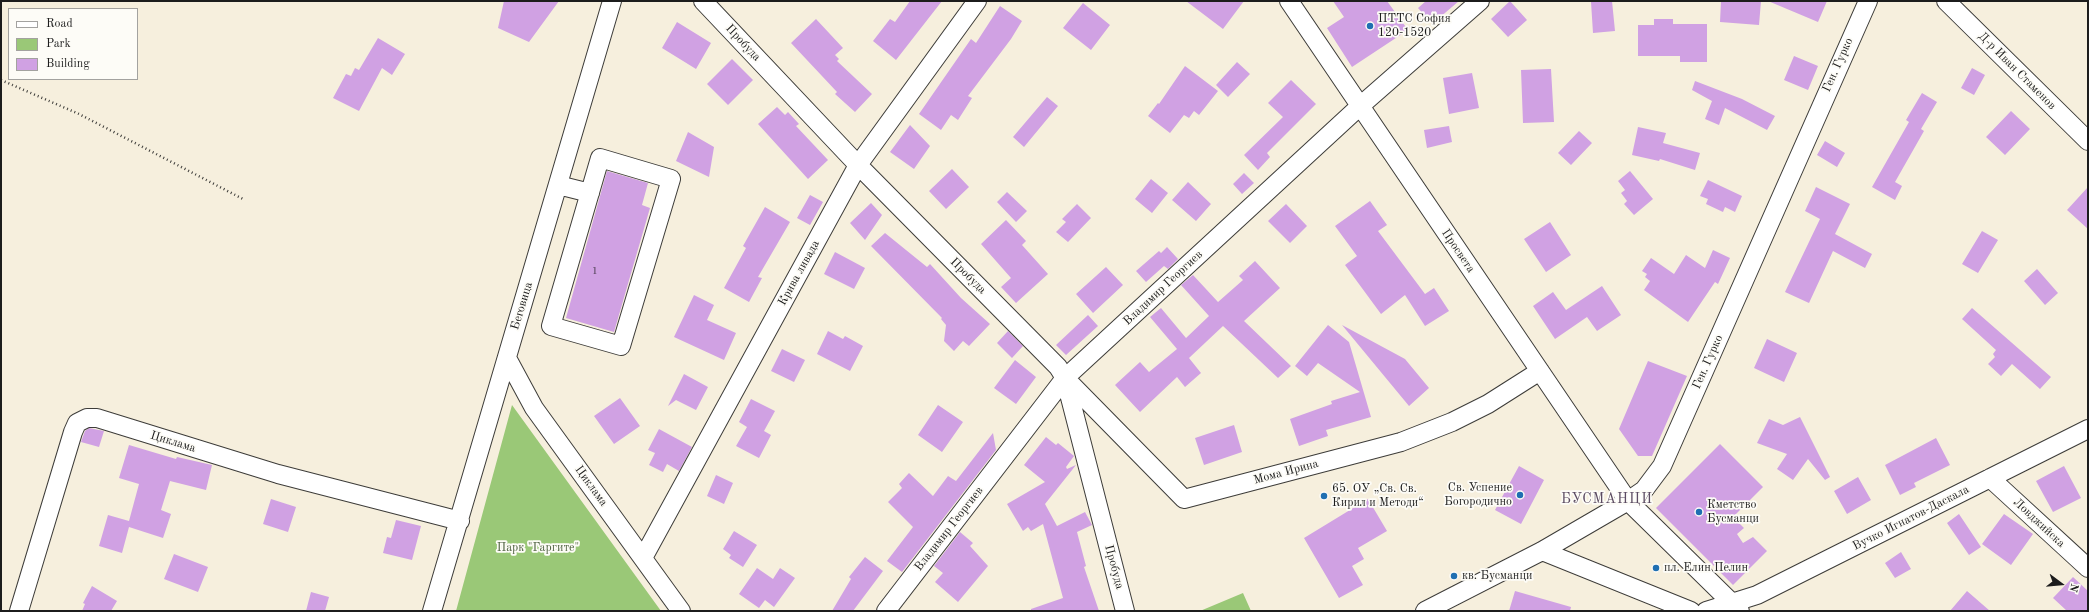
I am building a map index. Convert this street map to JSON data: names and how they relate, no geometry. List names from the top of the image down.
{
  "streets": {
    "street": [
      "Пробуда",
      "Ген. Гурко",
      "Д-р Иван Стаменов",
      "Просвета",
      "Крива ливада",
      "Владимир Георгиев",
      "Беговица",
      "Циклама",
      "Мома Ирина",
      "Вучко Игнатов-Даскала",
      "Ловджийска"
    ]
  },
  "crossings": [
    ["Пробуда", "Крива ливада"],
    ["Пробуда", "Владимир Георгиев"],
    ["Пробуда", "Мома Ирина"],
    ["Ген. Гурко", "Просвета"],
    ["Просвета", "Владимир Георгиев"],
    ["Просвета", "Мома Ирина"],
    ["Просвета", "Вучко Игнатов-Даскала"],
    ["Крива ливада", "Циклама"],
    ["Владимир Георгиев", "Мома Ирина"],
    ["Беговица", "Циклама"],
    ["Вучко Игнатов-Даскала", "Ловджийска"]
  ],
  "districts": ["БУСМАНЦИ"],
  "parks": ["Парк \"Гаргите\""],
  "places": [
    "ПТТС София 120-1520",
    "Св. Успение Богородично",
    "65. ОУ „Св. Св. Кирил и Методи“",
    "Кметство Бусманци",
    "пл. Елин Пелин",
    "кв. Бусманци"
  ],
  "house_numbers": ["1"],
  "legend": ["Road", "Park", "Building"],
  "north": "right"
}
